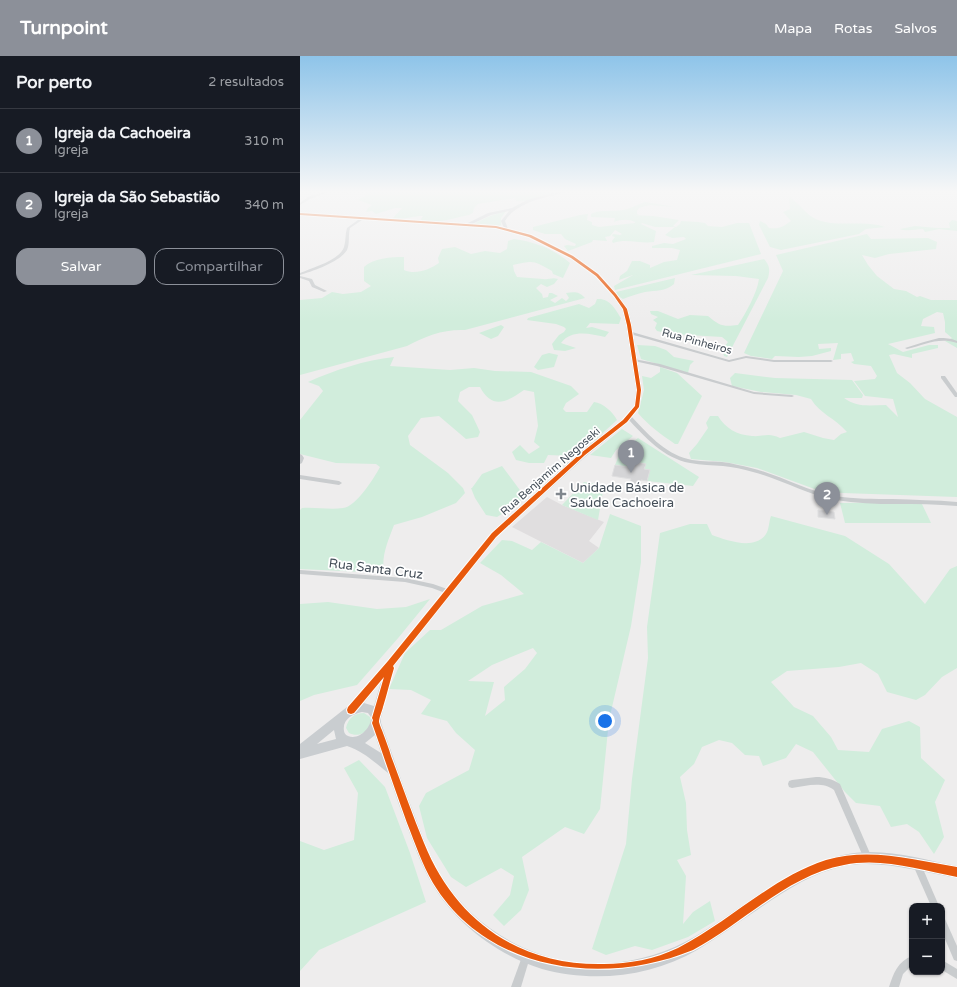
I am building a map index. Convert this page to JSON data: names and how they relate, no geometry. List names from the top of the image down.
{
  "streets": {
    "main road": ["Rua Benjamim Negoseki"],
    "street": ["Rua Pinheiros", "Rua Santa Cruz"]
  },
  "crossings": [
    ["Rua Pinheiros", "Rua Benjamim Negoseki"],
    ["Rua Benjamim Negoseki", "Rua Santa Cruz"]
  ],
  "places": {
    "health": ["Unidade Básica de Saúde Cachoeira"]
  },
  "page": {
    "header": "Turnpoint",
    "nav": ["Mapa", "Rotas", "Salvos"],
    "heading": ["Por perto", "2 resultados"],
    "list": [
      {
        "mark": "1",
        "name": "Igreja da Cachoeira",
        "note": "Igreja",
        "value": "310 m"
      },
      {
        "mark": "2",
        "name": "Igreja da São Sebastião",
        "note": "Igreja",
        "value": "340 m"
      }
    ],
    "buttons": ["Salvar", "Compartilhar"],
    "pins": ["1", "2"],
    "map_buttons": ["+", "−"]
  }
}
